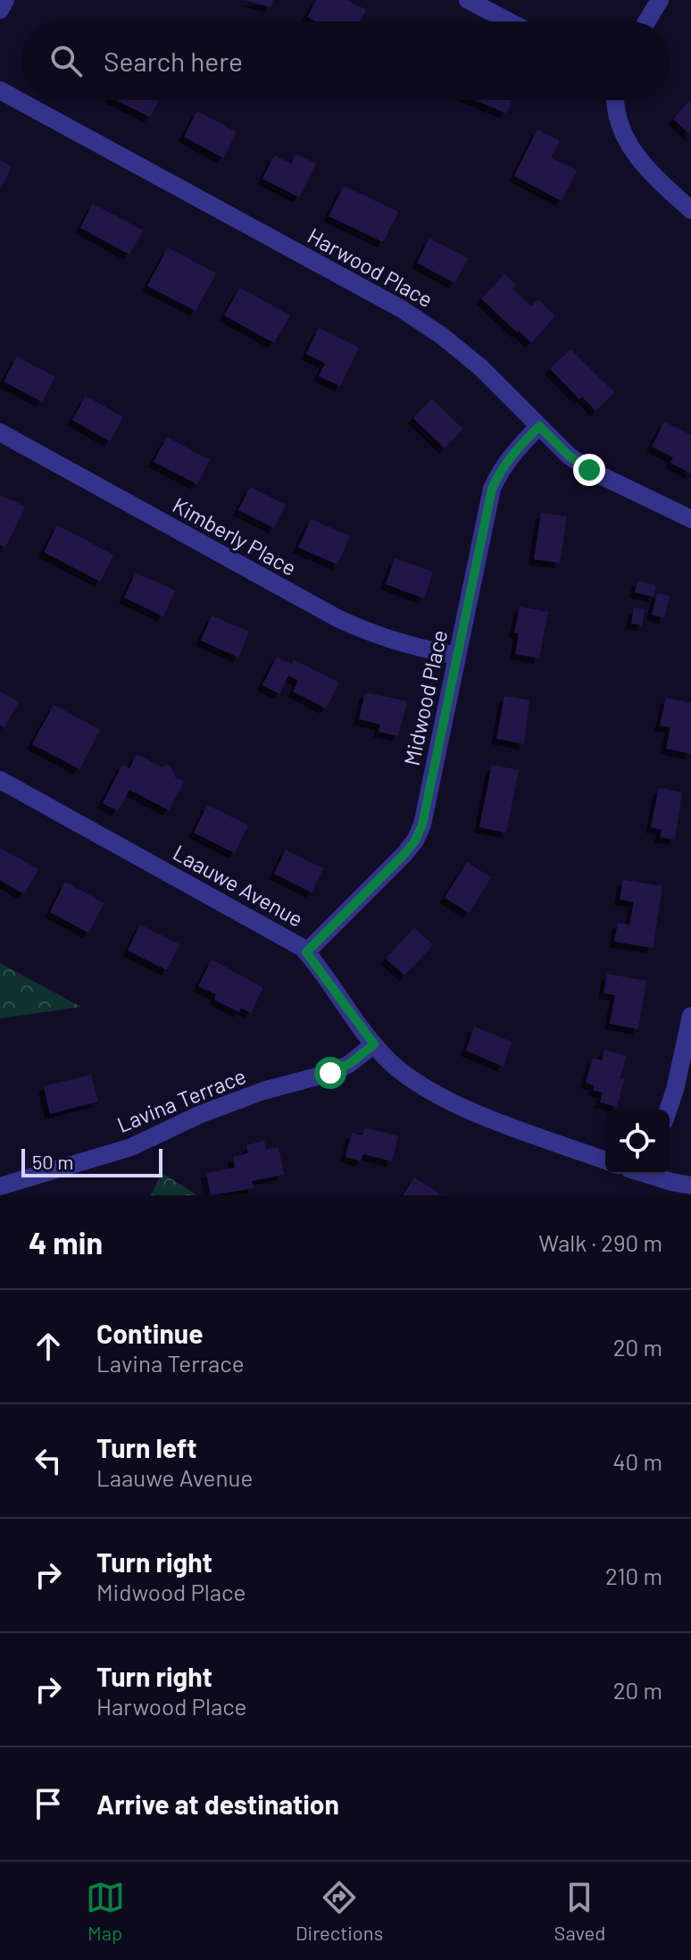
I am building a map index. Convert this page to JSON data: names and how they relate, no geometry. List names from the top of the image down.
{
  "streets": {
    "street": [
      "Harwood Place",
      "Kimberly Place",
      "Midwood Place",
      "Laauwe Avenue",
      "Lavina Terrace"
    ]
  },
  "crossings": [
    ["Harwood Place", "Midwood Place"],
    ["Kimberly Place", "Midwood Place"],
    ["Midwood Place", "Laauwe Avenue"],
    ["Laauwe Avenue", "Lavina Terrace"]
  ],
  "scale_bar": "50 m",
  "page": {
    "search": "Search here",
    "scale": "50 m",
    "heading": ["4 min", "Walk · 290 m"],
    "list": [
      ["Continue", "Lavina Terrace", "20 m"],
      ["Turn left", "Laauwe Avenue", "40 m"],
      ["Turn right", "Midwood Place", "210 m"],
      ["Turn right", "Harwood Place", "20 m"],
      "Arrive at destination"
    ],
    "nav": ["Map", "Directions", "Saved"]
  }
}
